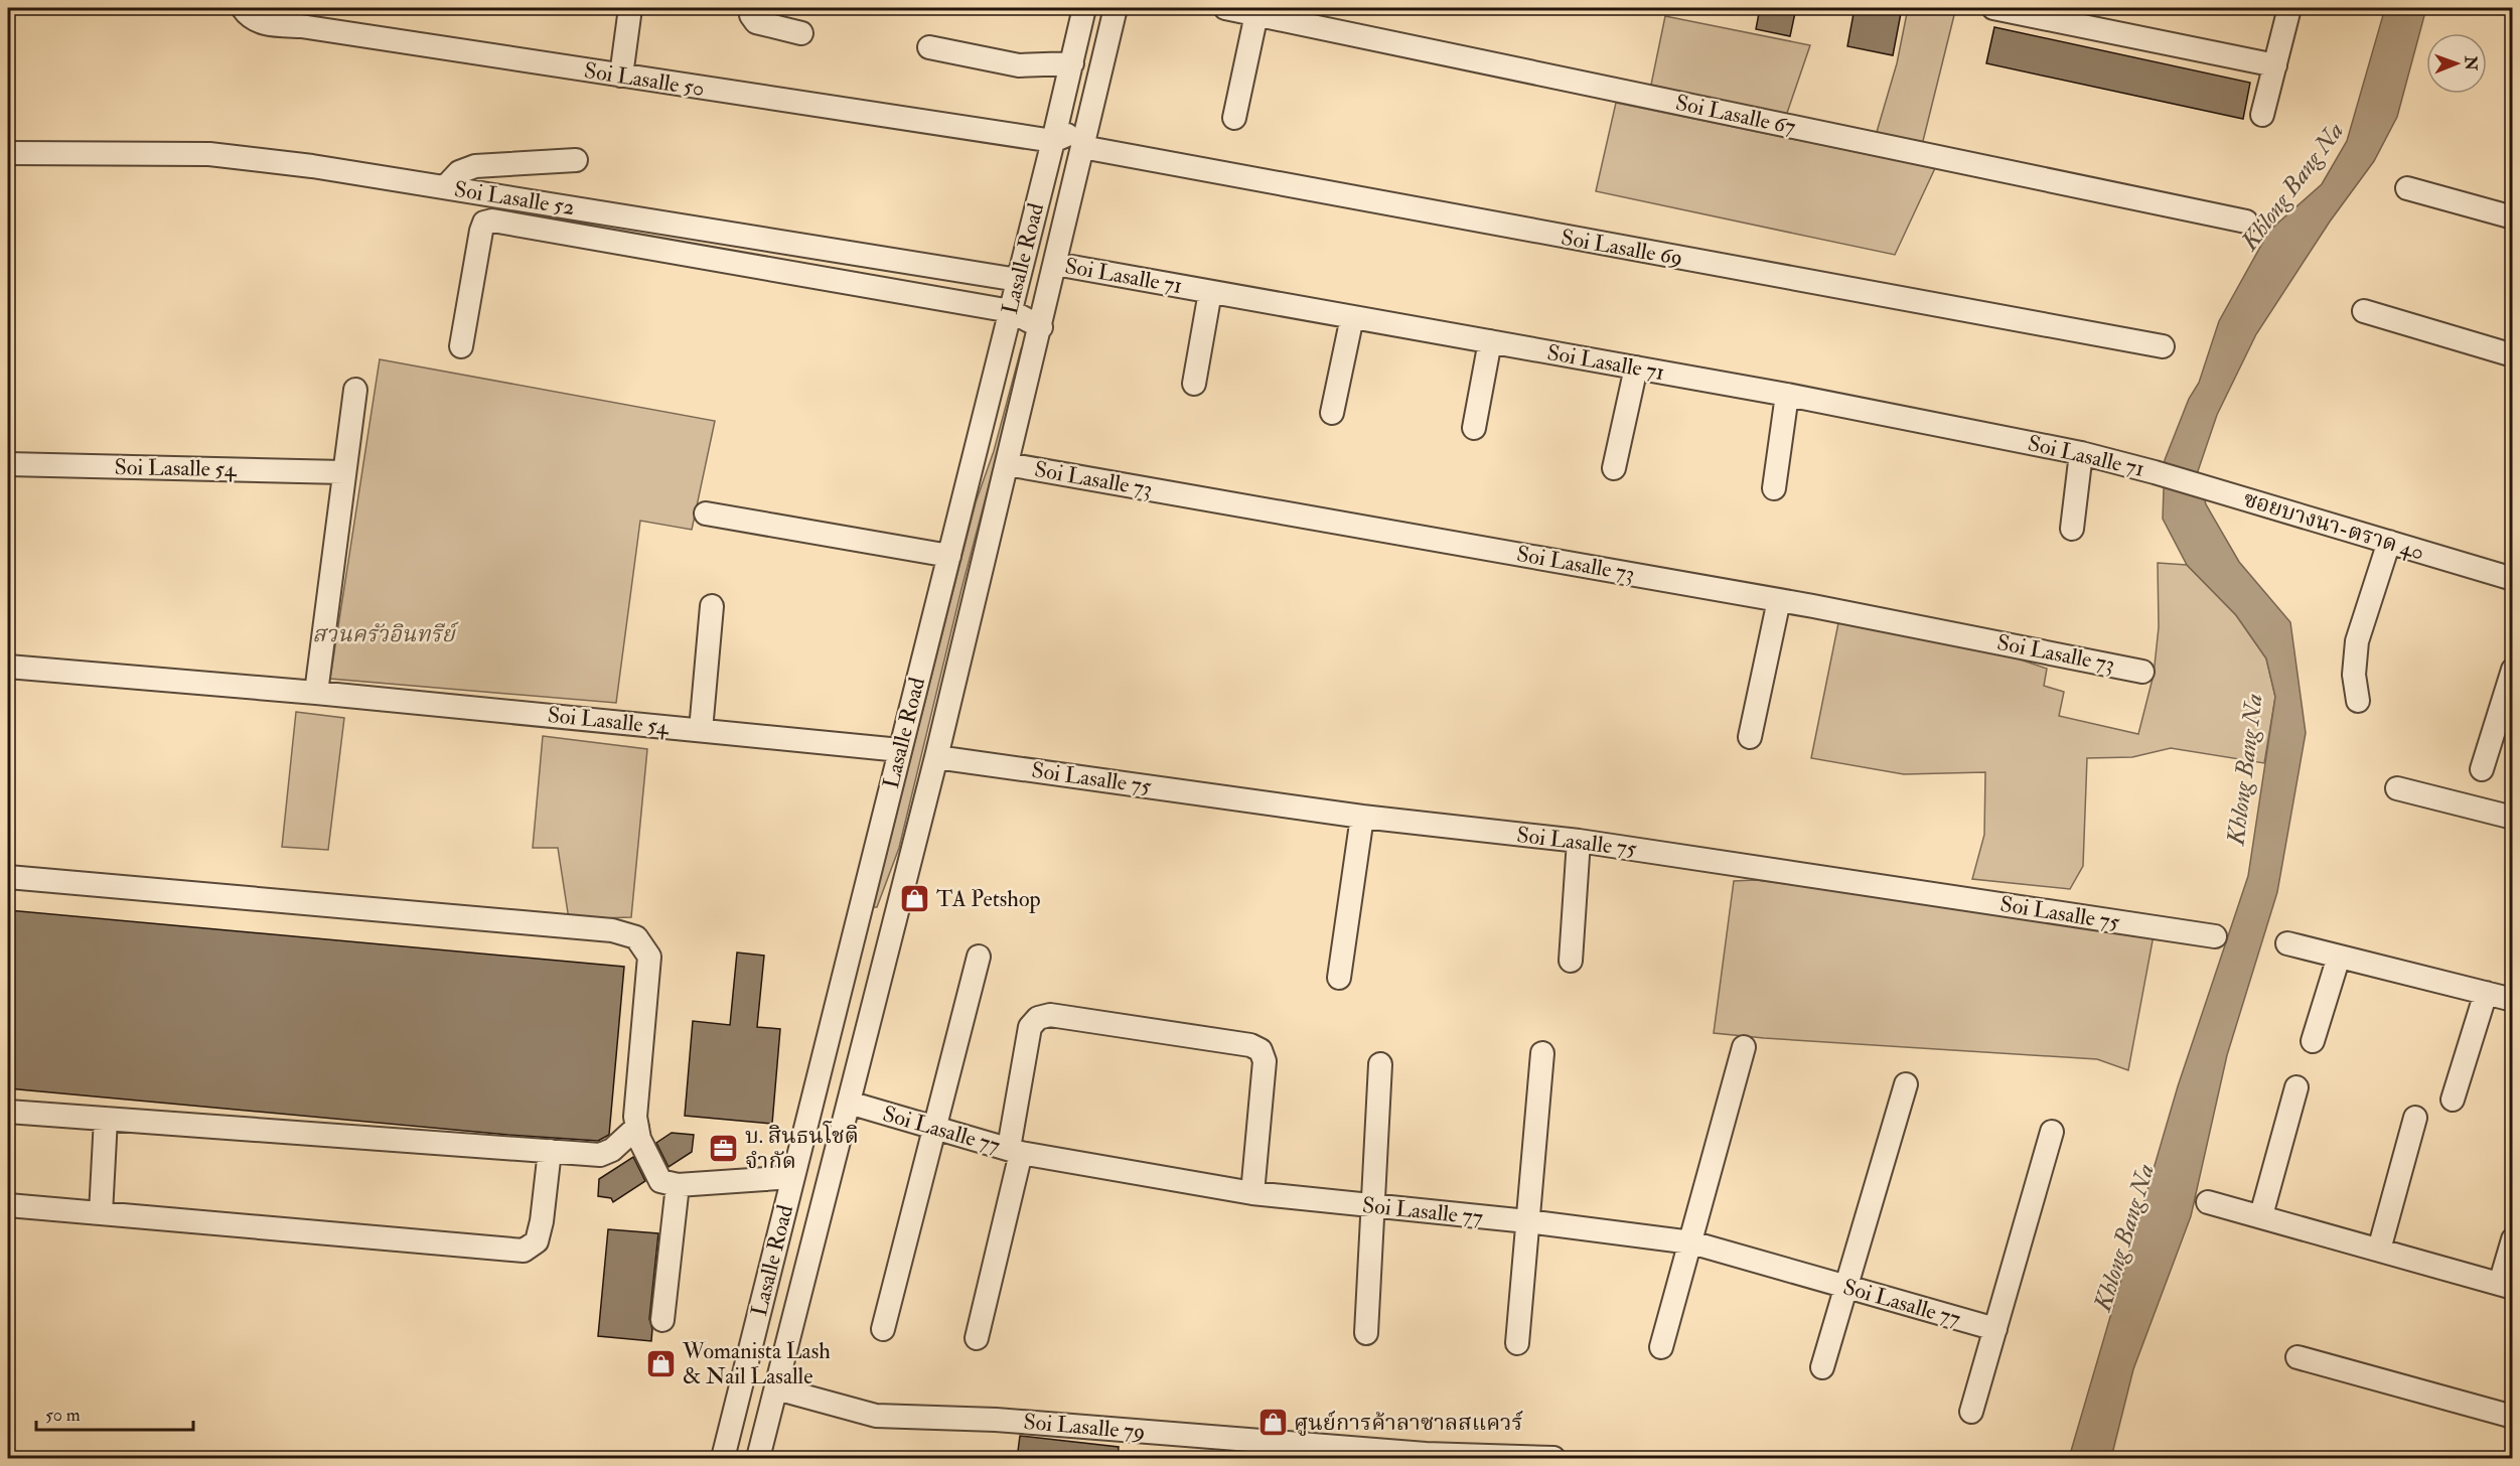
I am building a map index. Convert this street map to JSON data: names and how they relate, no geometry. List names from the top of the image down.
{
  "streets": {
    "street": [
      "Soi Lasalle 50",
      "Soi Lasalle 67",
      "Soi Lasalle 52",
      "Soi Lasalle 69",
      "Lasalle Road",
      "Soi Lasalle 71",
      "Soi Lasalle 54",
      "Soi Lasalle 73",
      "ซอยบางนา-ตราด 40",
      "Soi Lasalle 75",
      "Soi Lasalle 77",
      "Soi Lasalle 79"
    ]
  },
  "crossings": [
    ["Soi Lasalle 50", "Lasalle Road"],
    ["Soi Lasalle 52", "Lasalle Road"],
    ["Soi Lasalle 69", "Lasalle Road"],
    ["Lasalle Road", "Soi Lasalle 71"],
    ["Lasalle Road", "Soi Lasalle 54"],
    ["Lasalle Road", "Soi Lasalle 73"],
    ["Lasalle Road", "Soi Lasalle 75"],
    ["Lasalle Road", "Soi Lasalle 77"],
    ["Lasalle Road", "Soi Lasalle 79"],
    ["Soi Lasalle 71", "ซอยบางนา-ตราด 40"]
  ],
  "water": ["Khlong Bang Na"],
  "parks": ["สวนครัวอินทรีย์"],
  "places": {
    "shop": ["TA Petshop", "Womanista Lash & Nail Lasalle", "ศูนย์การค้าลาซาลสแควร์"],
    "office": ["บ. สินธนโชติ จำกัด"]
  },
  "scale_bar": "50 m",
  "north": "right"
}
